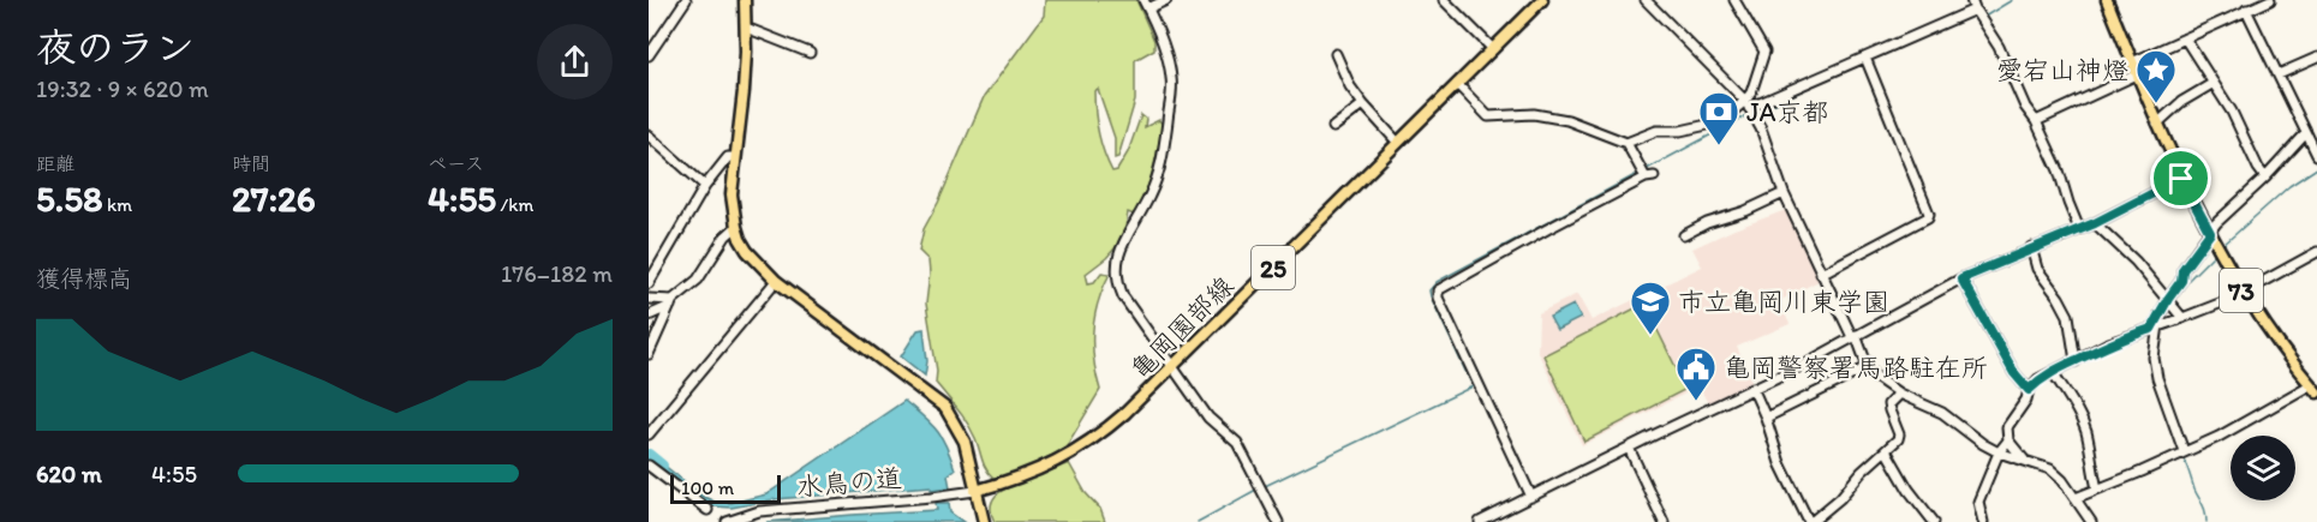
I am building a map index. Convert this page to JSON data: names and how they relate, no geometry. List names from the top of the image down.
{
  "streets": {
    "main road": ["25", "73", "亀岡園部線"],
    "street": ["水鳥の道"]
  },
  "crossings": [
    ["亀岡園部線", "水鳥の道"]
  ],
  "places": {
    "place": ["愛宕山神燈"],
    "bank": ["JA京都"],
    "school or university": ["市立亀岡川東学園"],
    "public building": ["亀岡警察署馬路駐在所"]
  },
  "scale_bar": "100 m",
  "page": {
    "heading": ["夜のラン", "19:32 · 9 × 620 m"],
    "stats": [
      ["距離", "5.58 km"],
      ["時間", "27:26"],
      ["ペース", "4:55 /km"]
    ],
    "chart": ["獲得標高", "176–182 m"],
    "list": [
      {
        "name": "620 m",
        "note": "4:55"
      }
    ],
    "scale": "100 m"
  }
}
